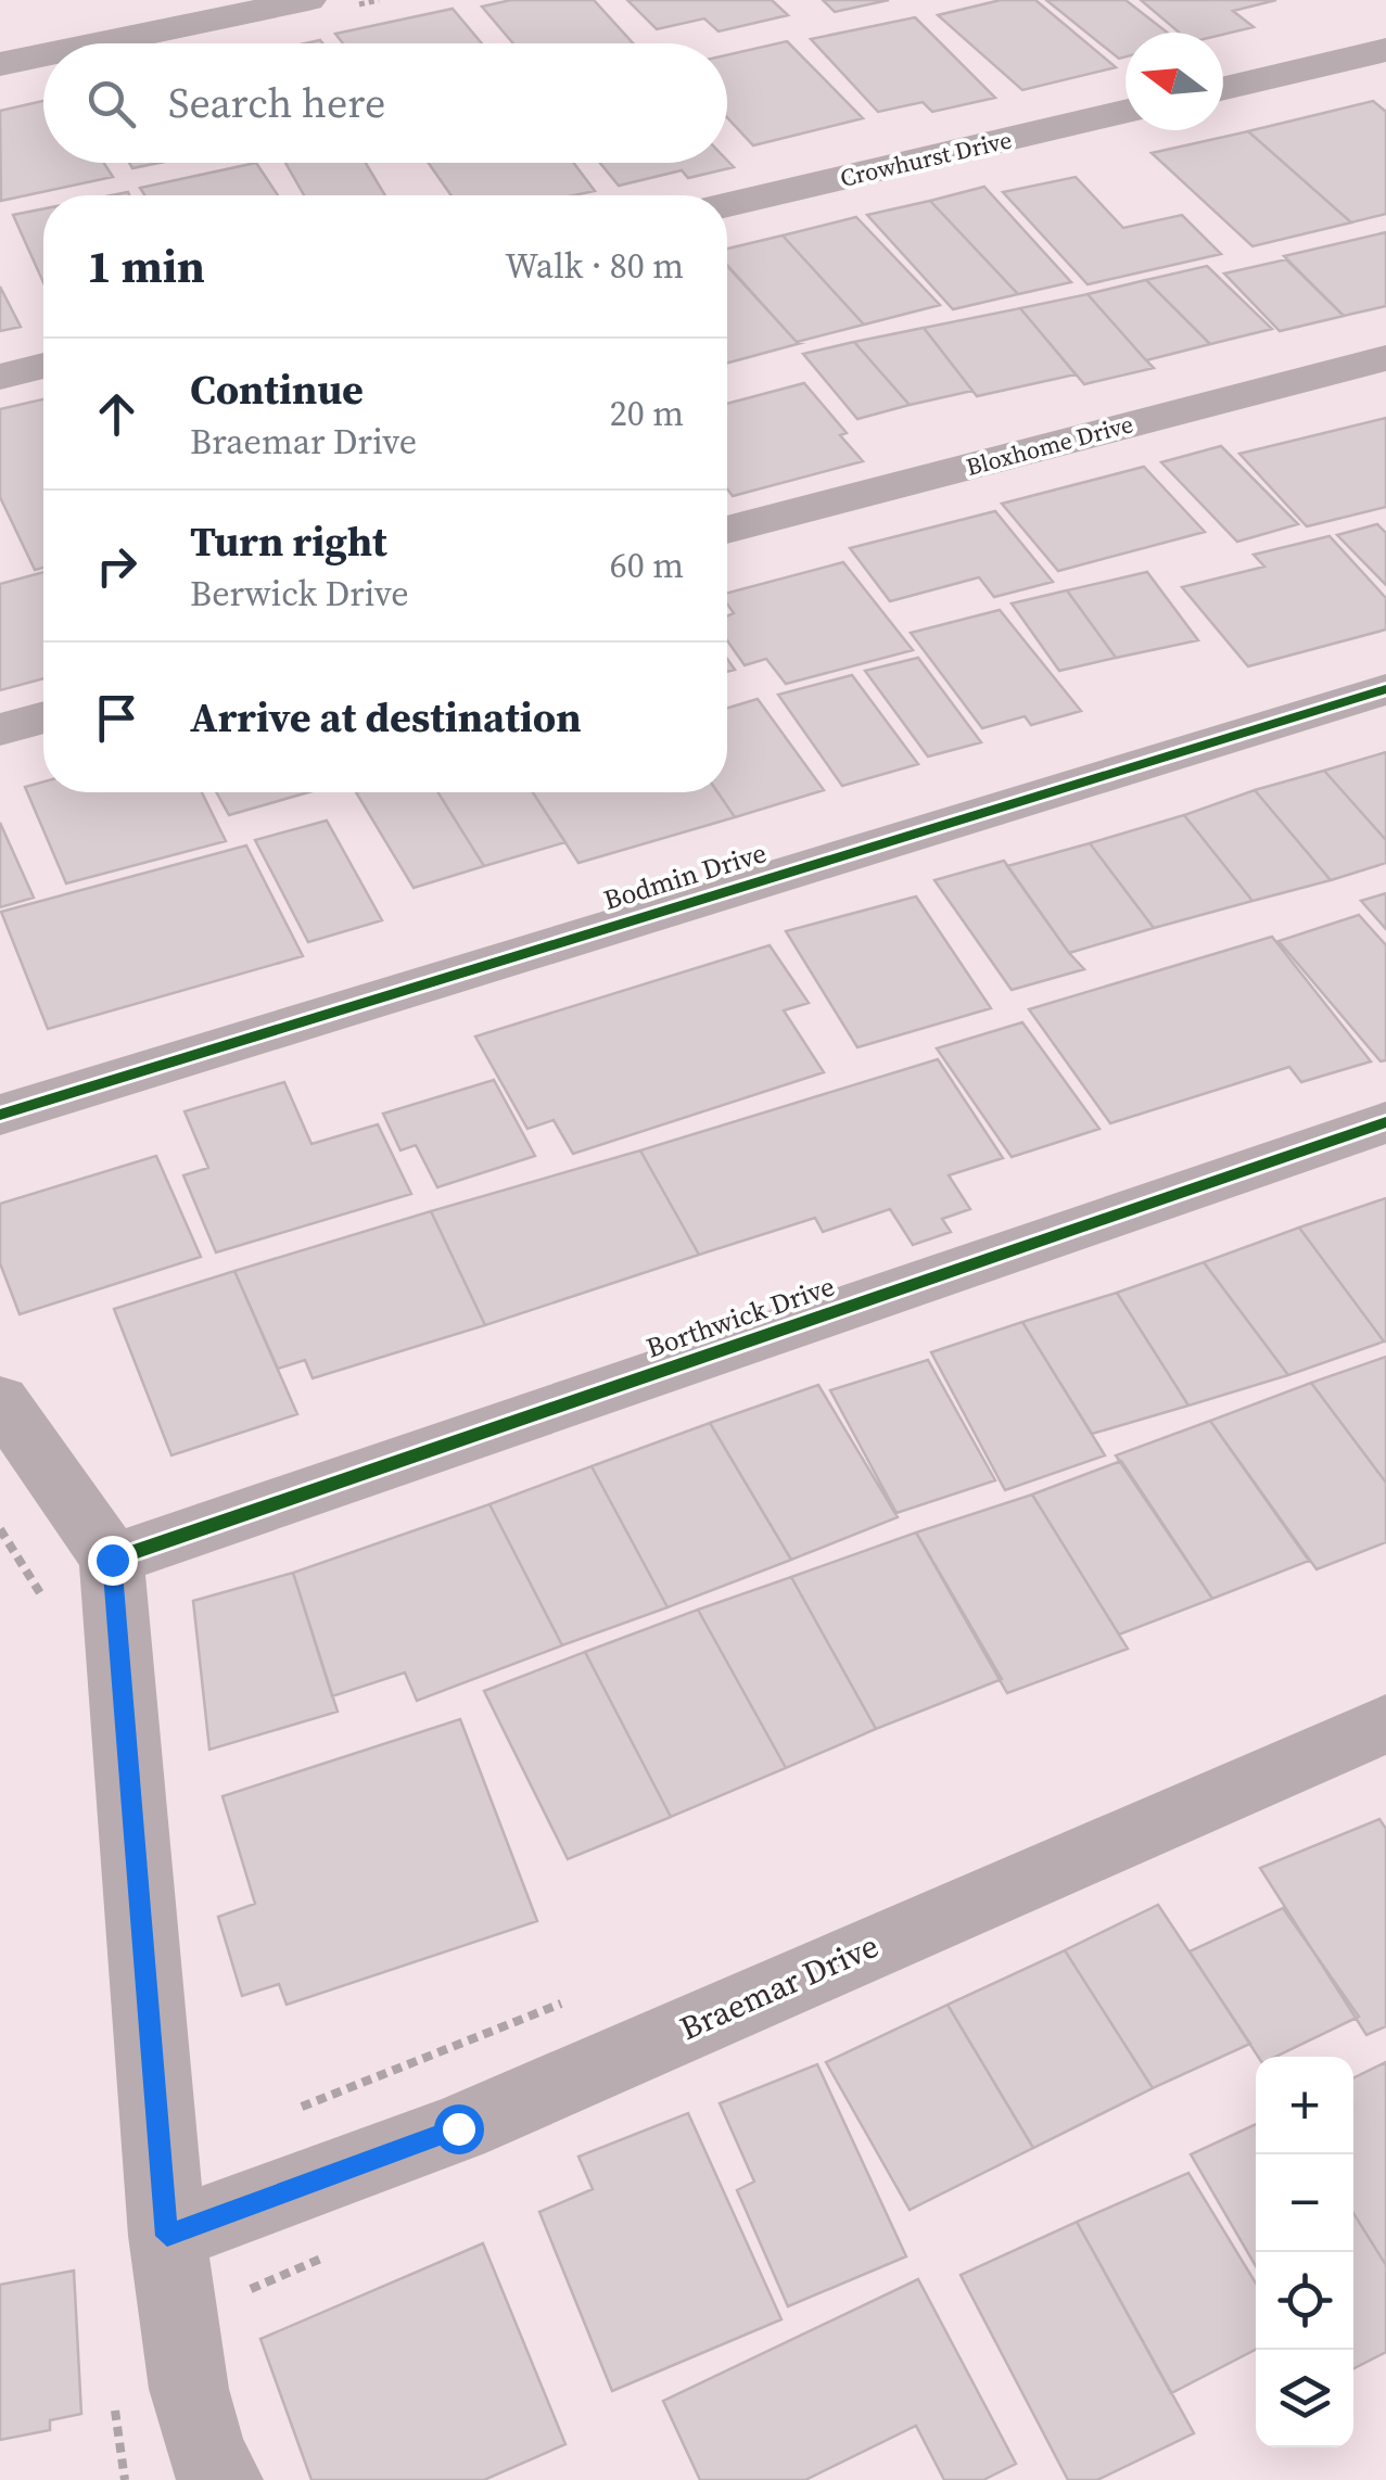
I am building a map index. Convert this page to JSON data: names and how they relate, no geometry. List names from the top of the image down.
{
  "streets": {
    "street": [
      "Crowhurst Drive",
      "Bloxhome Drive",
      "Bodmin Drive",
      "Borthwick Drive",
      "Braemar Drive"
    ]
  },
  "north": "left",
  "page": {
    "search": "Search here",
    "heading": ["1 min", "Walk · 80 m"],
    "list": [
      ["Continue", "Braemar Drive", "20 m"],
      ["Turn right", "Berwick Drive", "60 m"],
      "Arrive at destination"
    ],
    "map_buttons": ["+", "−"]
  }
}
